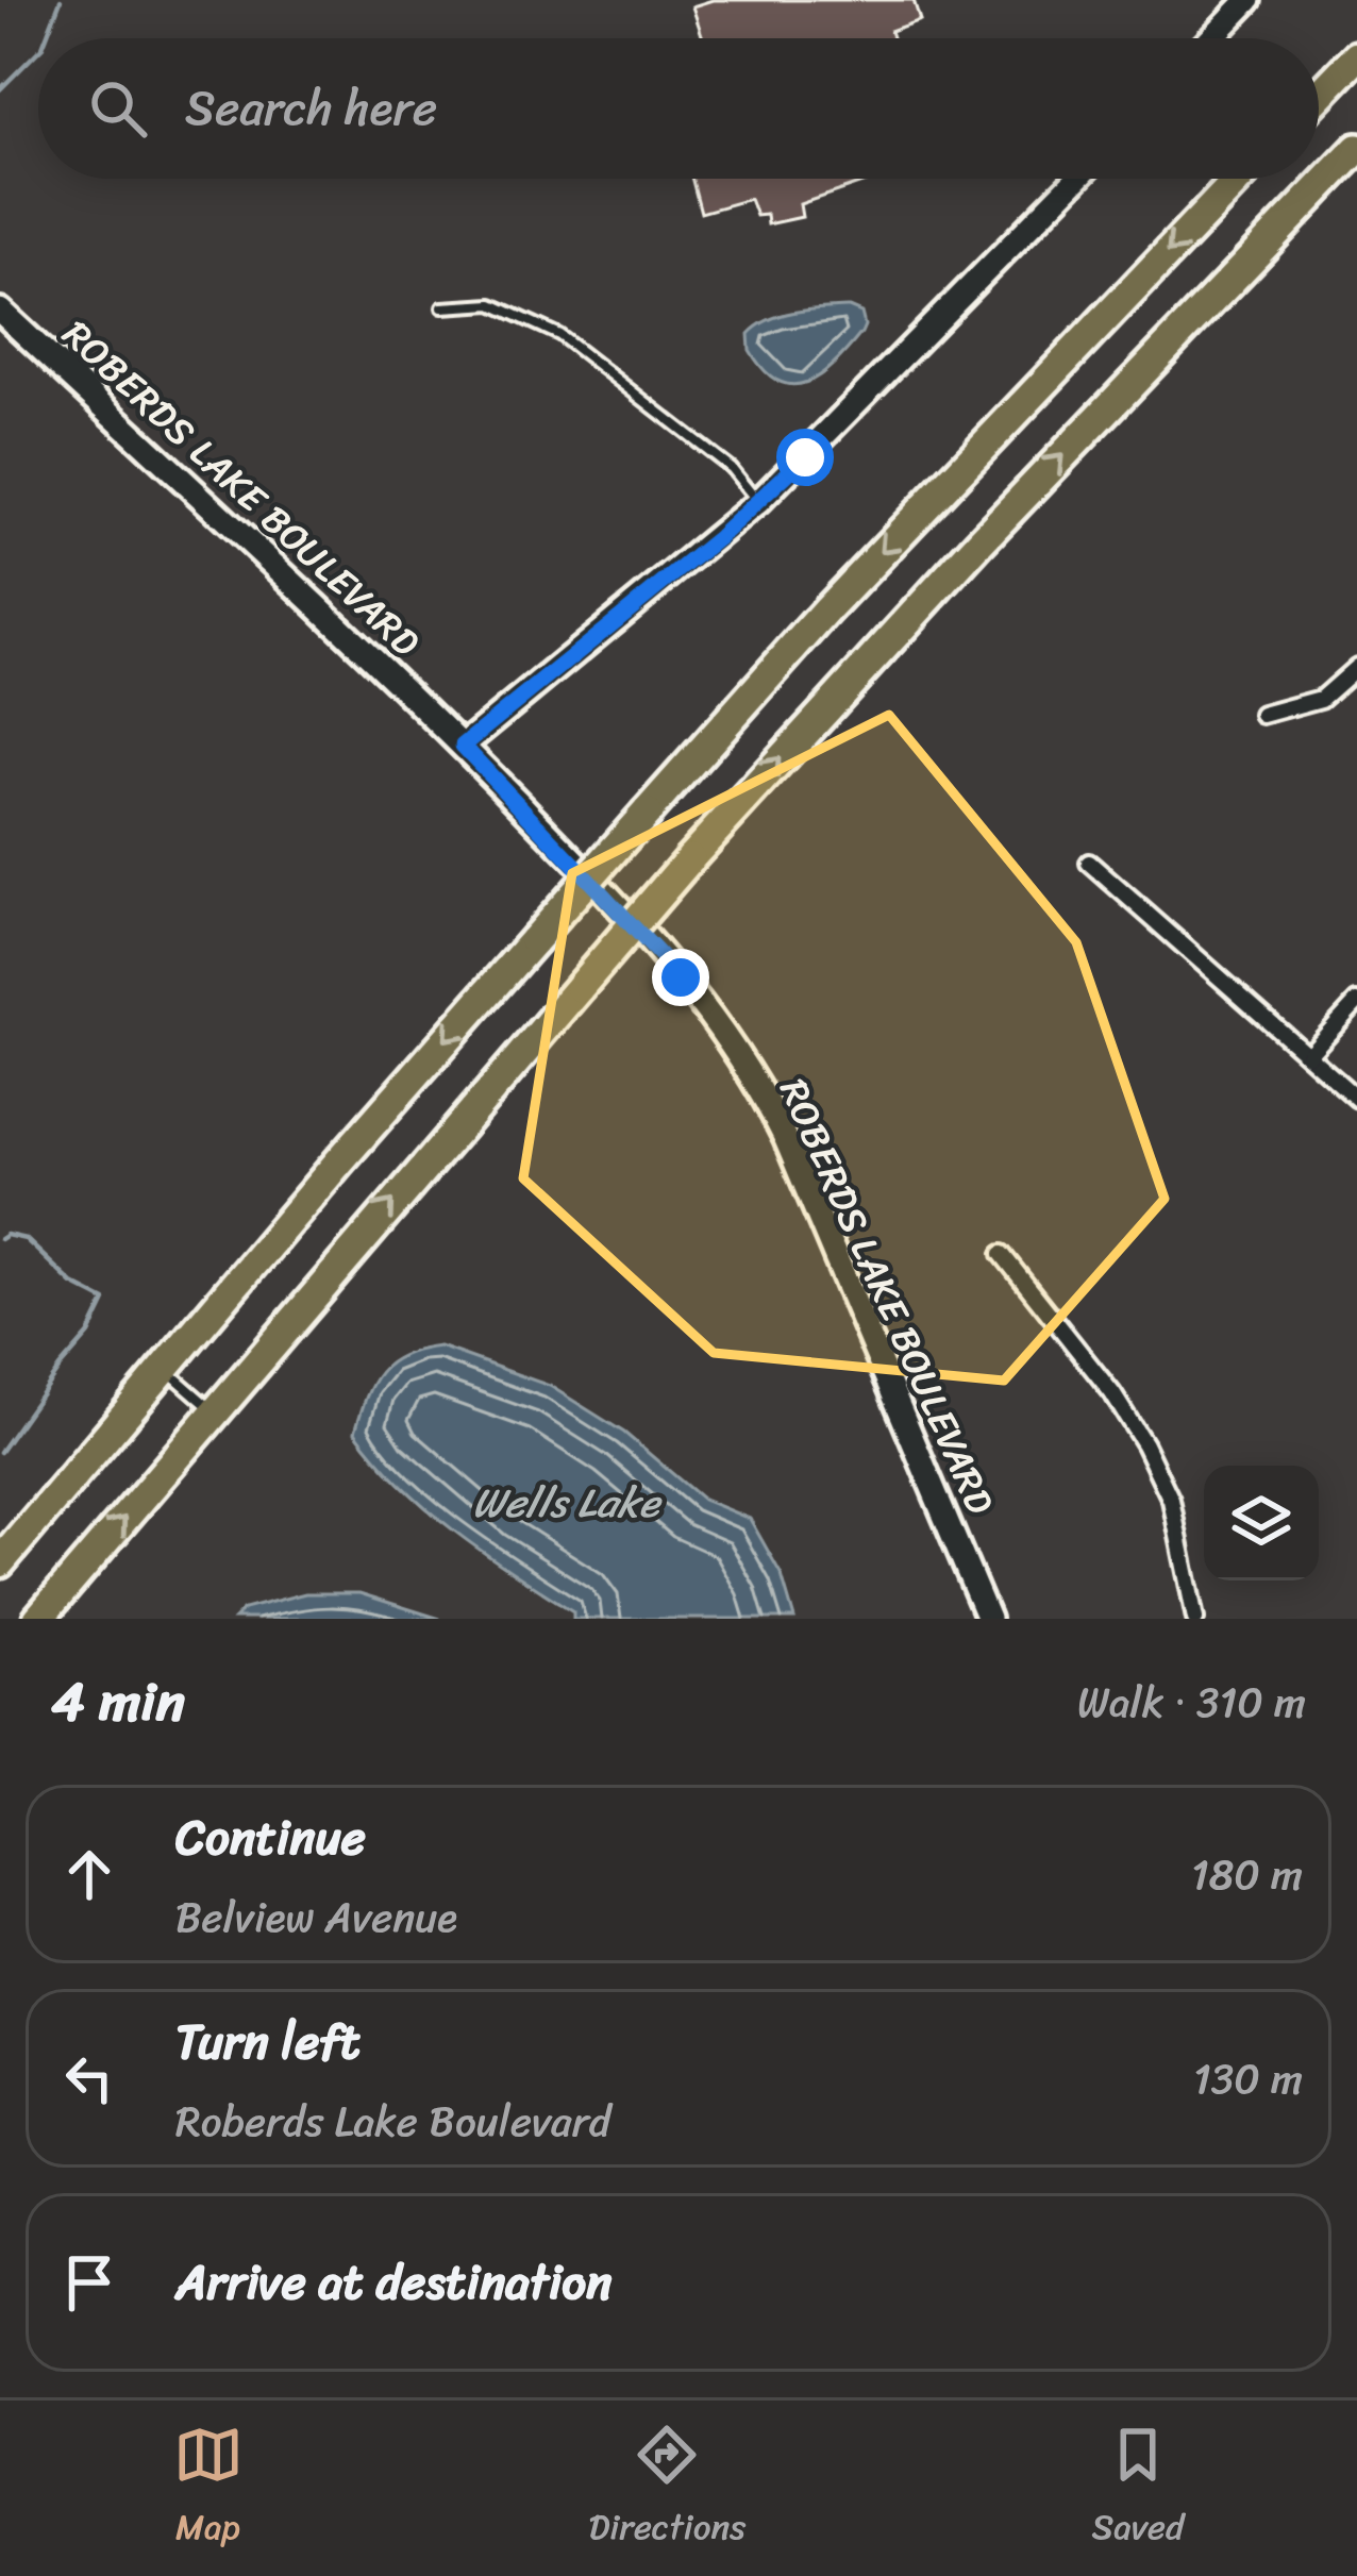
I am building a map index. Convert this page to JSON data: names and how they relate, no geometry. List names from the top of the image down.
{
  "streets": {
    "street": ["ROBERDS LAKE BOULEVARD"]
  },
  "water": ["Wells Lake"],
  "page": {
    "search": "Search here",
    "heading": ["4 min", "Walk · 310 m"],
    "list": [
      ["Continue", "Belview Avenue", "180 m"],
      ["Turn left", "Roberds Lake Boulevard", "130 m"],
      "Arrive at destination"
    ],
    "nav": ["Map", "Directions", "Saved"]
  }
}
